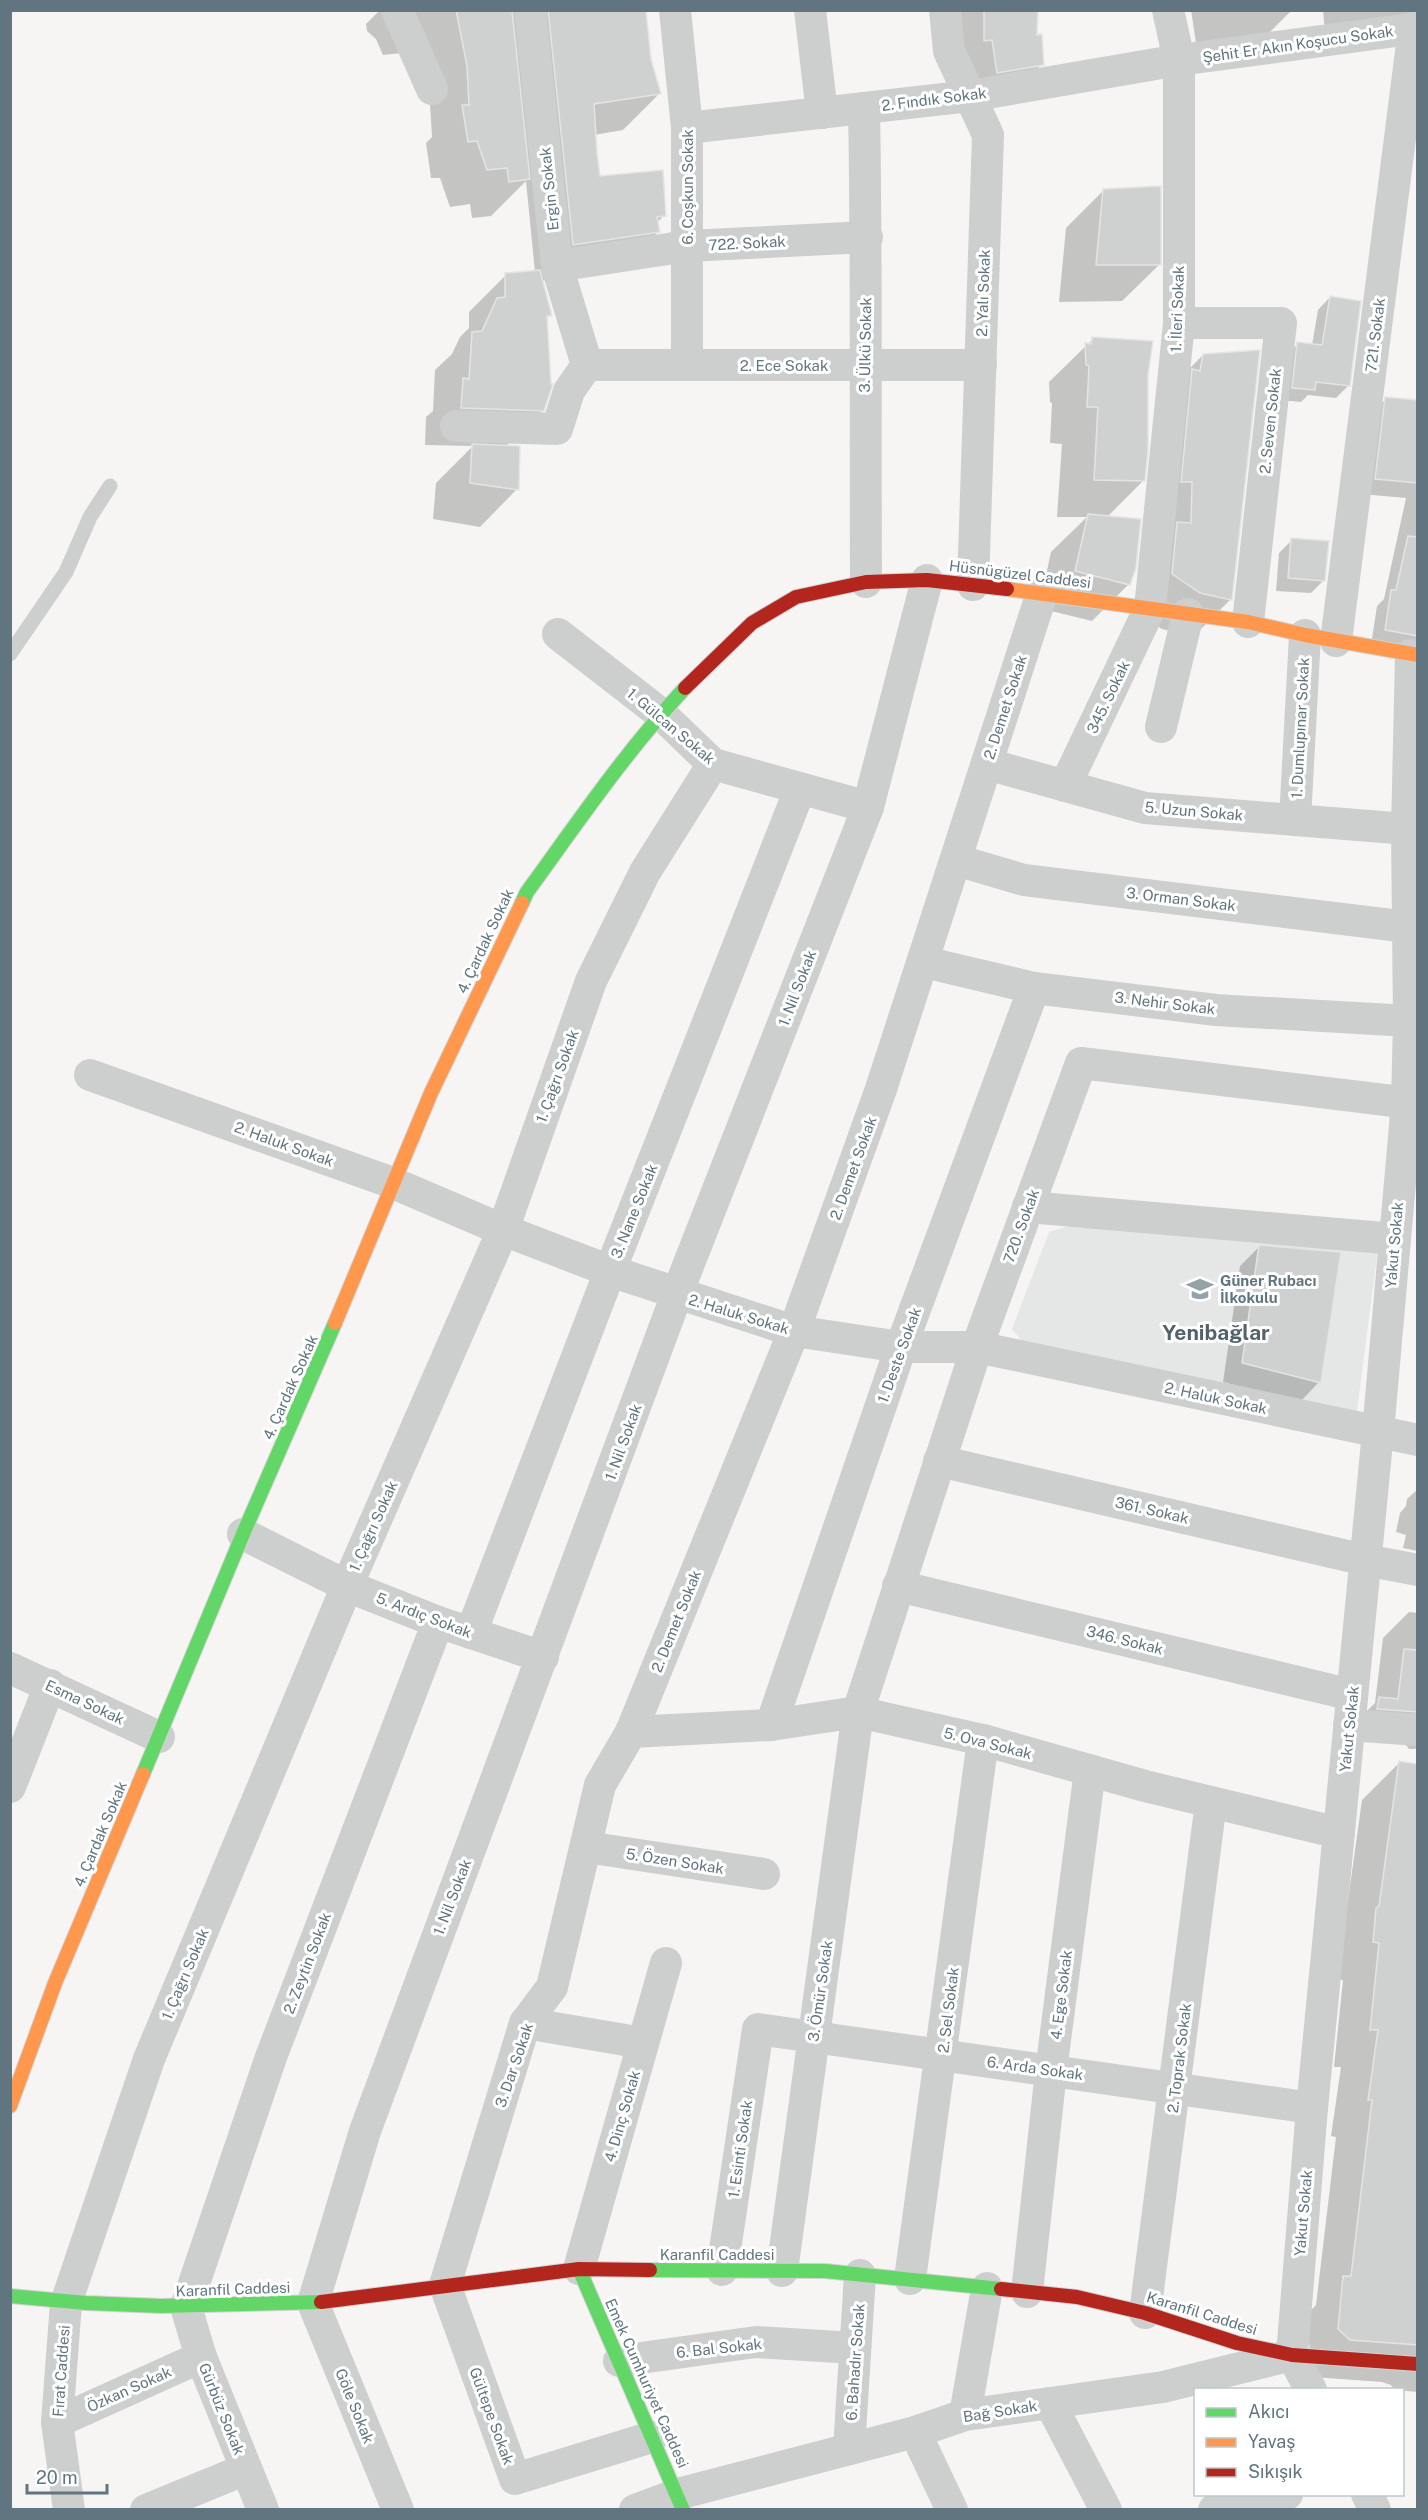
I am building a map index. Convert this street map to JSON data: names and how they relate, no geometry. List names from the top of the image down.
{
  "streets": {
    "street": [
      "Şehit Er Akın Koşucu Sokak",
      "2. Fındık Sokak",
      "6. Coşkun Sokak",
      "Ergin Sokak",
      "722. Sokak",
      "2. Yalı Sokak",
      "1. İleri Sokak",
      "721. Sokak",
      "3. Ülkü Sokak",
      "2. Ece Sokak",
      "2. Seven Sokak",
      "Hüsnügüzel Caddesi",
      "345. Sokak",
      "2. Demet Sokak",
      "1. Gülcan Sokak",
      "1. Dumlupınar Sokak",
      "5. Uzun Sokak",
      "3. Orman Sokak",
      "4. Çardak Sokak",
      "1. Nil Sokak",
      "3. Nehir Sokak",
      "1. Çağrı Sokak",
      "2. Haluk Sokak",
      "3. Nane Sokak",
      "720. Sokak",
      "Yakut Sokak",
      "1. Deste Sokak",
      "361. Sokak",
      "5. Ardıç Sokak",
      "346. Sokak",
      "Esma Sokak",
      "5. Ova Sokak",
      "5. Özen Sokak",
      "2. Zeytin Sokak",
      "3. Ömür Sokak",
      "4. Ege Sokak",
      "2. Sel Sokak",
      "2. Toprak Sokak",
      "3. Dar Sokak",
      "6. Arda Sokak",
      "4. Dinç Sokak",
      "1. Esinti Sokak",
      "Karanfil Caddesi",
      "6. Bal Sokak",
      "6. Bahadır Sokak",
      "Fırat Caddesi",
      "Emek Cumhuriyet Caddesi",
      "Özkan Sokak",
      "Göle Sokak",
      "Gürbüz Sokak",
      "Bağ Sokak",
      "Gültepe Sokak"
    ]
  },
  "crossings": [
    ["Şehit Er Akın Koşucu Sokak", "2. Fındık Sokak"],
    ["Şehit Er Akın Koşucu Sokak", "1. İleri Sokak"],
    ["Şehit Er Akın Koşucu Sokak", "721. Sokak"],
    ["2. Fındık Sokak", "6. Coşkun Sokak"],
    ["2. Fındık Sokak", "2. Yalı Sokak"],
    ["2. Fındık Sokak", "1. İleri Sokak"],
    ["2. Fındık Sokak", "3. Ülkü Sokak"],
    ["6. Coşkun Sokak", "722. Sokak"],
    ["6. Coşkun Sokak", "2. Ece Sokak"],
    ["Ergin Sokak", "722. Sokak"],
    ["Ergin Sokak", "2. Ece Sokak"],
    ["722. Sokak", "3. Ülkü Sokak"],
    ["2. Yalı Sokak", "2. Ece Sokak"],
    ["2. Yalı Sokak", "Hüsnügüzel Caddesi"],
    ["1. İleri Sokak", "2. Seven Sokak"],
    ["1. İleri Sokak", "Hüsnügüzel Caddesi"],
    ["1. İleri Sokak", "345. Sokak"],
    ["721. Sokak", "Hüsnügüzel Caddesi"],
    ["3. Ülkü Sokak", "2. Ece Sokak"],
    ["3. Ülkü Sokak", "Hüsnügüzel Caddesi"],
    ["2. Seven Sokak", "Hüsnügüzel Caddesi"],
    ["Hüsnügüzel Caddesi", "345. Sokak"],
    ["Hüsnügüzel Caddesi", "2. Demet Sokak"],
    ["Hüsnügüzel Caddesi", "1. Gülcan Sokak"],
    ["Hüsnügüzel Caddesi", "1. Dumlupınar Sokak"],
    ["Hüsnügüzel Caddesi", "4. Çardak Sokak"],
    ["Hüsnügüzel Caddesi", "1. Nil Sokak"],
    ["Hüsnügüzel Caddesi", "Yakut Sokak"],
    ["345. Sokak", "5. Uzun Sokak"],
    ["2. Demet Sokak", "5. Uzun Sokak"],
    ["2. Demet Sokak", "3. Orman Sokak"],
    ["2. Demet Sokak", "3. Nehir Sokak"],
    ["2. Demet Sokak", "2. Haluk Sokak"],
    ["2. Demet Sokak", "5. Ova Sokak"],
    ["2. Demet Sokak", "5. Özen Sokak"],
    ["2. Demet Sokak", "3. Dar Sokak"],
    ["1. Gülcan Sokak", "4. Çardak Sokak"],
    ["1. Gülcan Sokak", "1. Nil Sokak"],
    ["1. Gülcan Sokak", "1. Çağrı Sokak"],
    ["1. Gülcan Sokak", "3. Nane Sokak"],
    ["1. Dumlupınar Sokak", "5. Uzun Sokak"],
    ["5. Uzun Sokak", "Yakut Sokak"],
    ["3. Orman Sokak", "Yakut Sokak"],
    ["4. Çardak Sokak", "2. Haluk Sokak"],
    ["4. Çardak Sokak", "5. Ardıç Sokak"],
    ["4. Çardak Sokak", "Esma Sokak"],
    ["1. Nil Sokak", "2. Haluk Sokak"],
    ["1. Nil Sokak", "5. Ardıç Sokak"],
    ["1. Nil Sokak", "Karanfil Caddesi"],
    ["1. Nil Sokak", "Göle Sokak"],
    ["3. Nehir Sokak", "Yakut Sokak"],
    ["3. Nehir Sokak", "1. Deste Sokak"],
    ["1. Çağrı Sokak", "2. Haluk Sokak"],
    ["1. Çağrı Sokak", "5. Ardıç Sokak"],
    ["1. Çağrı Sokak", "Karanfil Caddesi"],
    ["1. Çağrı Sokak", "Fırat Caddesi"],
    ["2. Haluk Sokak", "3. Nane Sokak"],
    ["2. Haluk Sokak", "720. Sokak"],
    ["2. Haluk Sokak", "Yakut Sokak"],
    ["2. Haluk Sokak", "1. Deste Sokak"],
    ["3. Nane Sokak", "5. Ardıç Sokak"],
    ["720. Sokak", "Yakut Sokak"],
    ["720. Sokak", "361. Sokak"],
    ["720. Sokak", "346. Sokak"],
    ["720. Sokak", "5. Ova Sokak"],
    ["720. Sokak", "3. Ömür Sokak"],
    ["Yakut Sokak", "361. Sokak"],
    ["Yakut Sokak", "346. Sokak"],
    ["Yakut Sokak", "5. Ova Sokak"],
    ["Yakut Sokak", "6. Arda Sokak"],
    ["Yakut Sokak", "Karanfil Caddesi"],
    ["Yakut Sokak", "Bağ Sokak"],
    ["1. Deste Sokak", "5. Ova Sokak"],
    ["5. Ardıç Sokak", "2. Zeytin Sokak"],
    ["5. Ova Sokak", "3. Ömür Sokak"],
    ["5. Ova Sokak", "4. Ege Sokak"],
    ["5. Ova Sokak", "2. Sel Sokak"],
    ["5. Ova Sokak", "2. Toprak Sokak"],
    ["5. Özen Sokak", "3. Dar Sokak"],
    ["2. Zeytin Sokak", "Karanfil Caddesi"],
    ["2. Zeytin Sokak", "Gürbüz Sokak"],
    ["3. Ömür Sokak", "6. Arda Sokak"],
    ["3. Ömür Sokak", "Karanfil Caddesi"],
    ["4. Ege Sokak", "6. Arda Sokak"],
    ["4. Ege Sokak", "Karanfil Caddesi"],
    ["2. Sel Sokak", "6. Arda Sokak"],
    ["2. Sel Sokak", "Karanfil Caddesi"],
    ["2. Toprak Sokak", "6. Arda Sokak"],
    ["2. Toprak Sokak", "Karanfil Caddesi"],
    ["3. Dar Sokak", "Karanfil Caddesi"],
    ["3. Dar Sokak", "Gültepe Sokak"],
    ["6. Arda Sokak", "1. Esinti Sokak"],
    ["4. Dinç Sokak", "Karanfil Caddesi"],
    ["4. Dinç Sokak", "Emek Cumhuriyet Caddesi"],
    ["1. Esinti Sokak", "Karanfil Caddesi"],
    ["Karanfil Caddesi", "6. Bahadır Sokak"],
    ["Karanfil Caddesi", "Fırat Caddesi"],
    ["Karanfil Caddesi", "Emek Cumhuriyet Caddesi"],
    ["Karanfil Caddesi", "Göle Sokak"],
    ["Karanfil Caddesi", "Gürbüz Sokak"],
    ["Karanfil Caddesi", "Bağ Sokak"],
    ["Karanfil Caddesi", "Gültepe Sokak"],
    ["6. Bal Sokak", "6. Bahadır Sokak"],
    ["6. Bal Sokak", "Emek Cumhuriyet Caddesi"],
    ["6. Bahadır Sokak", "Bağ Sokak"],
    ["Fırat Caddesi", "Özkan Sokak"],
    ["Emek Cumhuriyet Caddesi", "Bağ Sokak"],
    ["Emek Cumhuriyet Caddesi", "Gültepe Sokak"],
    ["Özkan Sokak", "Gürbüz Sokak"]
  ],
  "districts": ["Yenibağlar"],
  "places": {
    "school or university": ["Güner Rubacı İlkokulu"]
  },
  "legend": ["Akıcı", "Yavaş", "Sıkışık"],
  "scale_bar": "20 m"
}
